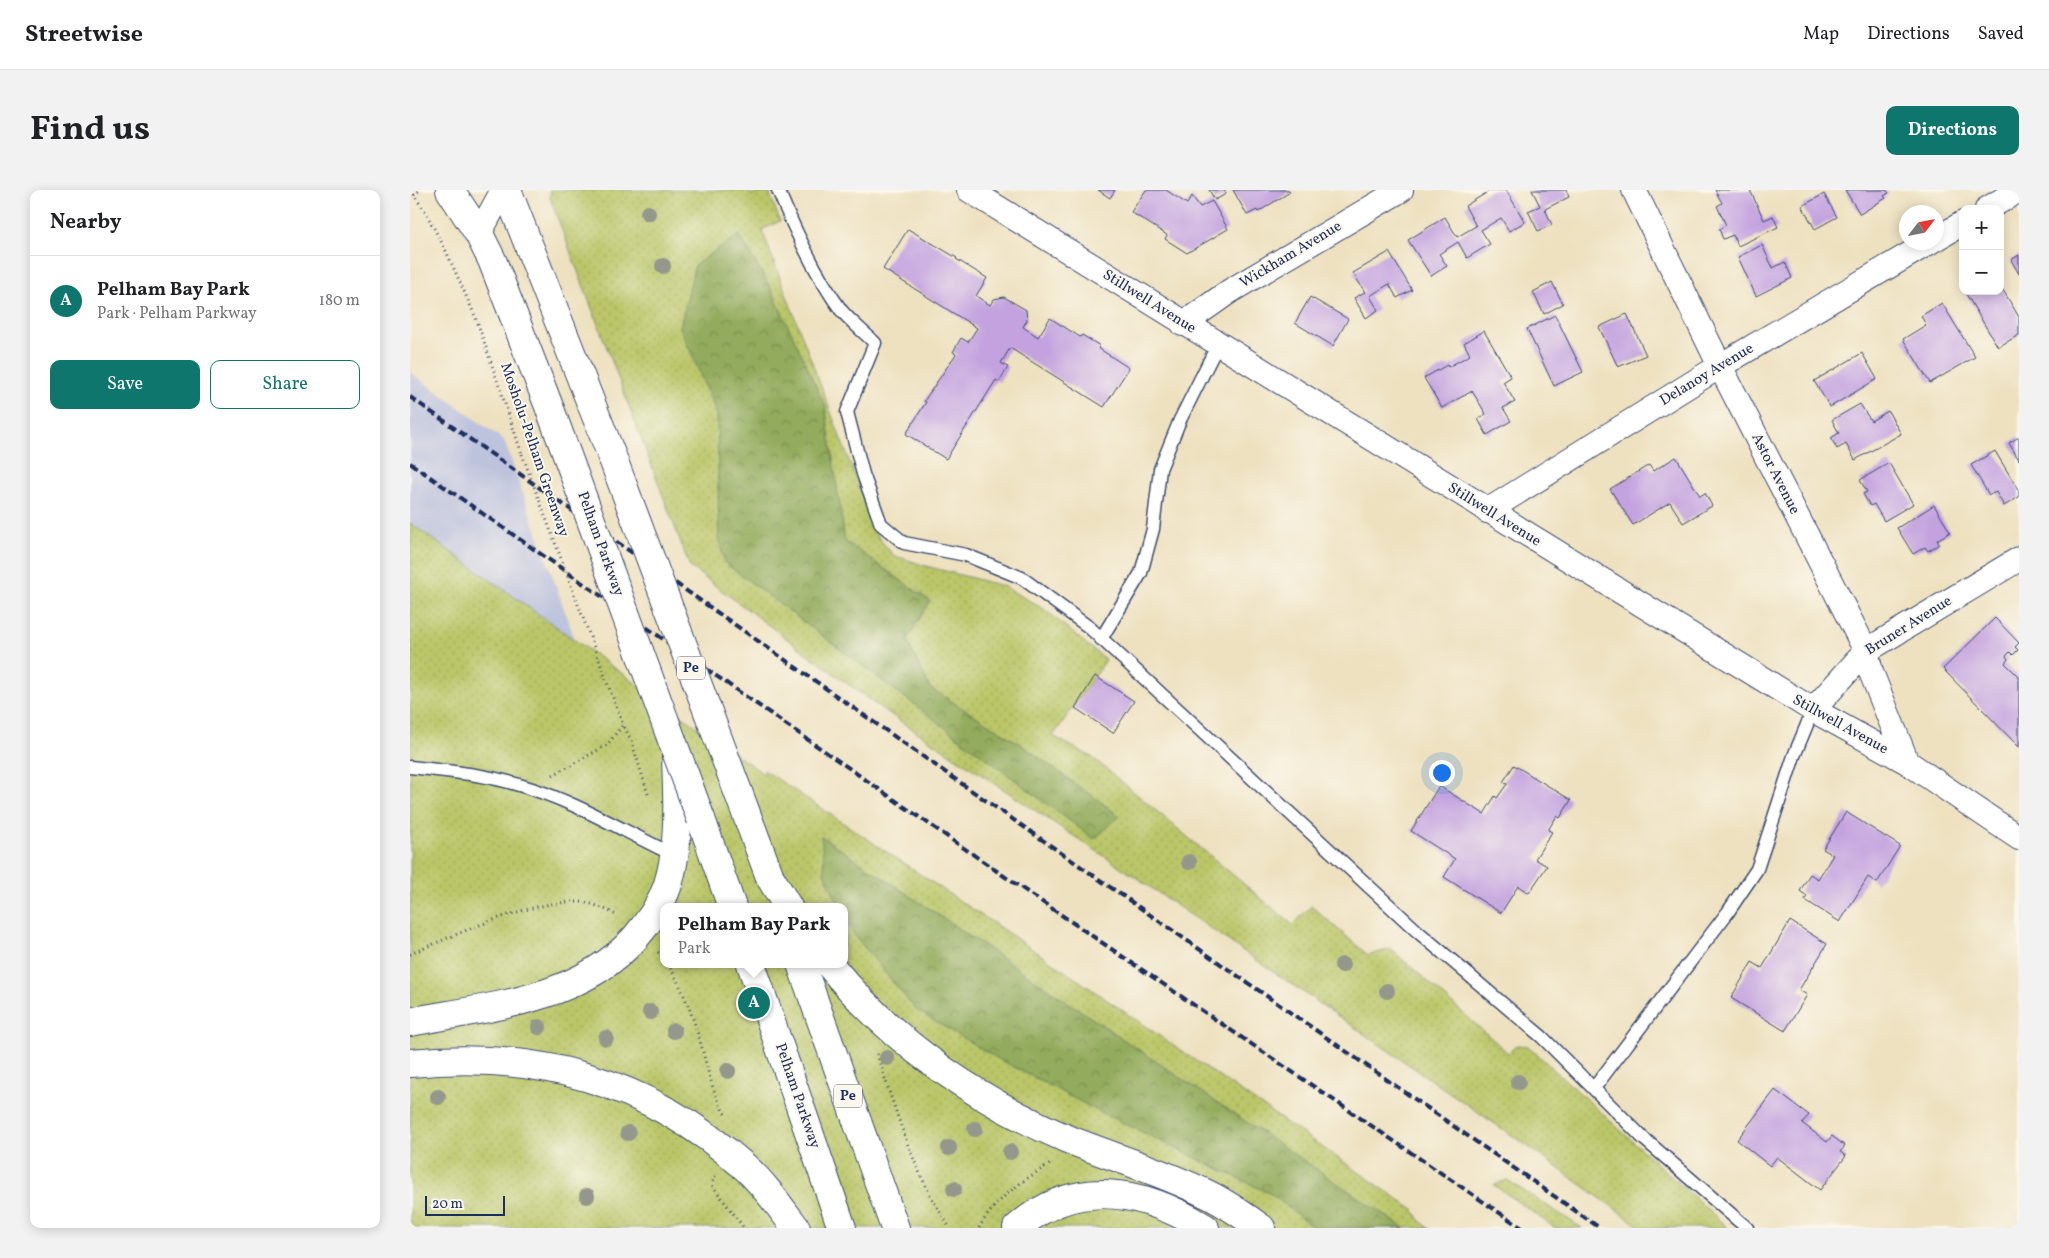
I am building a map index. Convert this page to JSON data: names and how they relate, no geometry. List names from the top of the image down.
{
  "streets": {
    "main road": ["Pelham Parkway", "Pe"],
    "street": [
      "Wickham Avenue",
      "Stillwell Avenue",
      "Delanoy Avenue",
      "Astor Avenue",
      "Bruner Avenue"
    ],
    "path": ["Mosholu-Pelham Greenway"]
  },
  "crossings": [
    ["Wickham Avenue", "Stillwell Avenue"],
    ["Stillwell Avenue", "Delanoy Avenue"],
    ["Stillwell Avenue", "Astor Avenue"],
    ["Stillwell Avenue", "Bruner Avenue"],
    ["Delanoy Avenue", "Astor Avenue"],
    ["Astor Avenue", "Bruner Avenue"]
  ],
  "scale_bar": "20 m",
  "north": "top right",
  "page": {
    "header": "Streetwise",
    "nav": ["Map", "Directions", "Saved"],
    "title": "Find us",
    "buttons": [
      "Directions",
      ["Save", "Share"]
    ],
    "heading": "Nearby",
    "map_buttons": ["+", "−"],
    "list": [
      {
        "mark": "A",
        "name": "Pelham Bay Park",
        "note": "Park · Pelham Parkway",
        "value": "180 m"
      }
    ],
    "popup": ["Pelham Bay Park", "Park"],
    "pins": "A",
    "scale": "20 m"
  }
}
